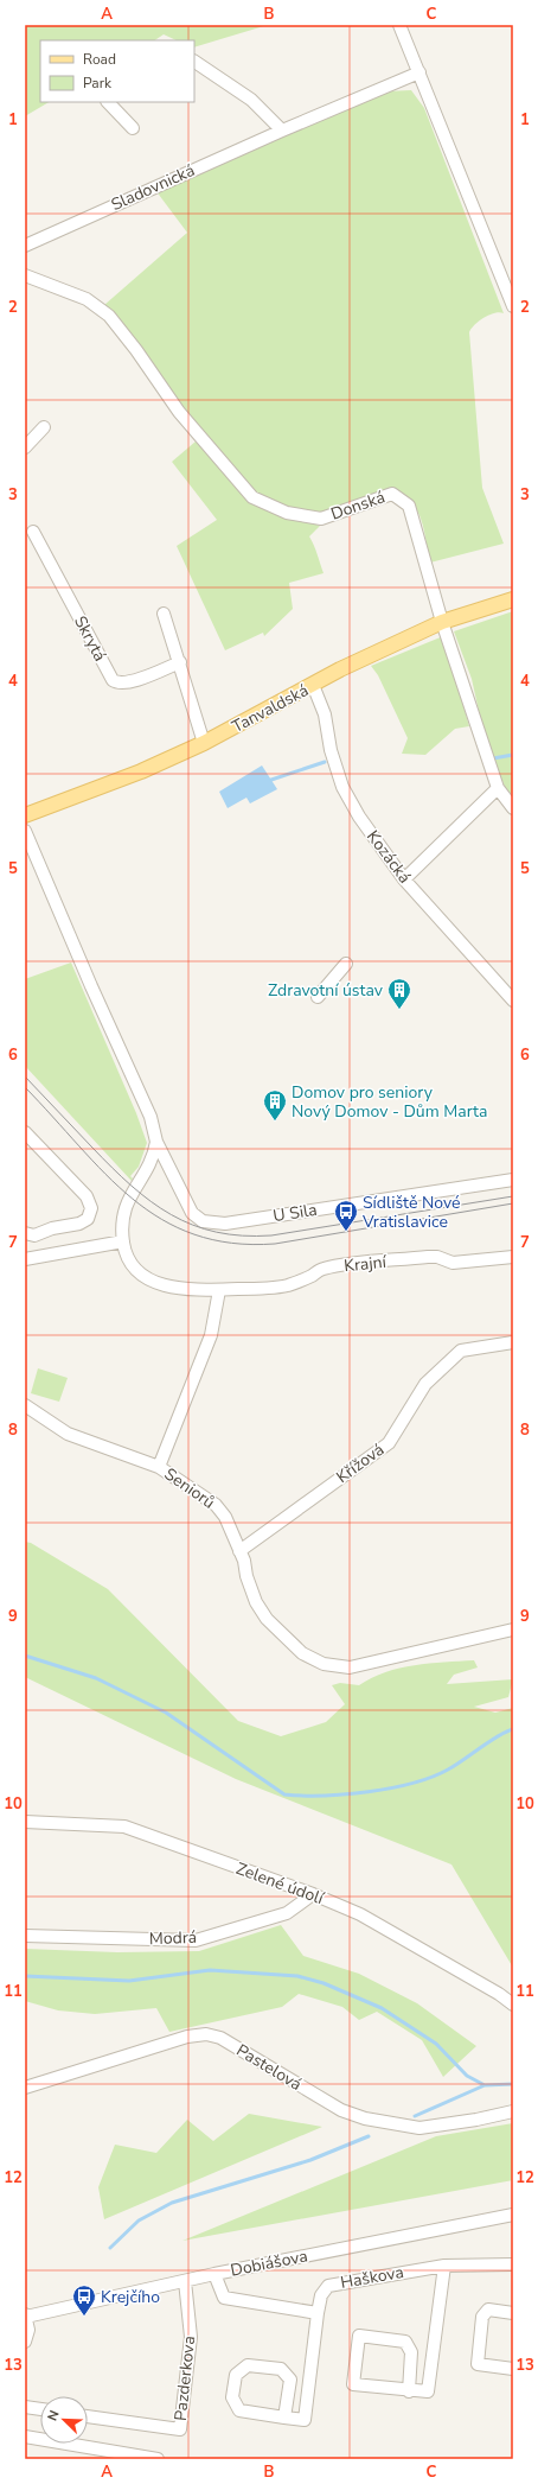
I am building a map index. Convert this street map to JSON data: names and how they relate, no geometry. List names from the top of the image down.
{
  "streets": {
    "main road": ["Tanvaldská"],
    "street": [
      "Sladovnická",
      "Donská",
      "Skrytá",
      "Kozácká",
      "U Sila",
      "Krajní",
      "Křížová",
      "Seniorů",
      "Zelené údolí",
      "Modrá",
      "Pastelová",
      "Dobiášova",
      "Haškova",
      "Pazderkova"
    ]
  },
  "crossings": [
    ["Donská", "Tanvaldská"],
    ["Tanvaldská", "Kozácká"],
    ["Krajní", "Seniorů"],
    ["Křížová", "Seniorů"],
    ["Zelené údolí", "Modrá"],
    ["Dobiášova", "Pazderkova"]
  ],
  "places": {
    "building": ["Zdravotní ústav", "Domov pro seniory Nový Domov - Dům Marta"],
    "bus stop": ["Sídliště Nové Vratislavice", "Krejčího"]
  },
  "legend": ["Road", "Park"],
  "north": "top left",
  "grid": {
    "columns": ["A", "B", "C"],
    "rows": [
      "1",
      "2",
      "3",
      "4",
      "5",
      "6",
      "7",
      "8",
      "9",
      "10",
      "11",
      "12",
      "13"
    ]
  }
}
